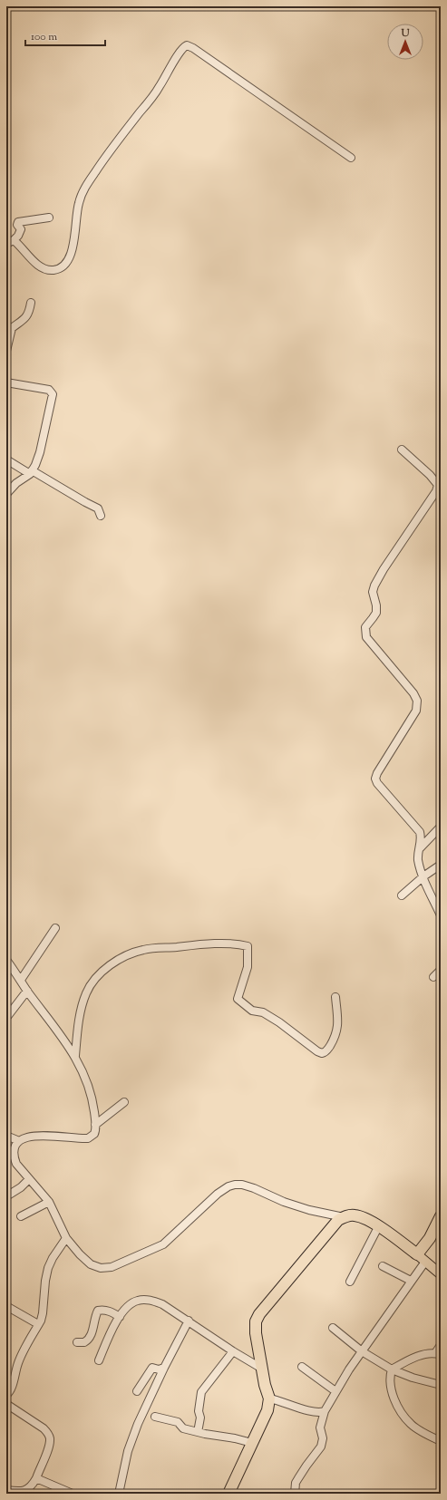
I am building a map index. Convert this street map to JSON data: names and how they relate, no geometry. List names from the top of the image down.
{
  "scale_bar": "100 m",
  "north": "top"
}
